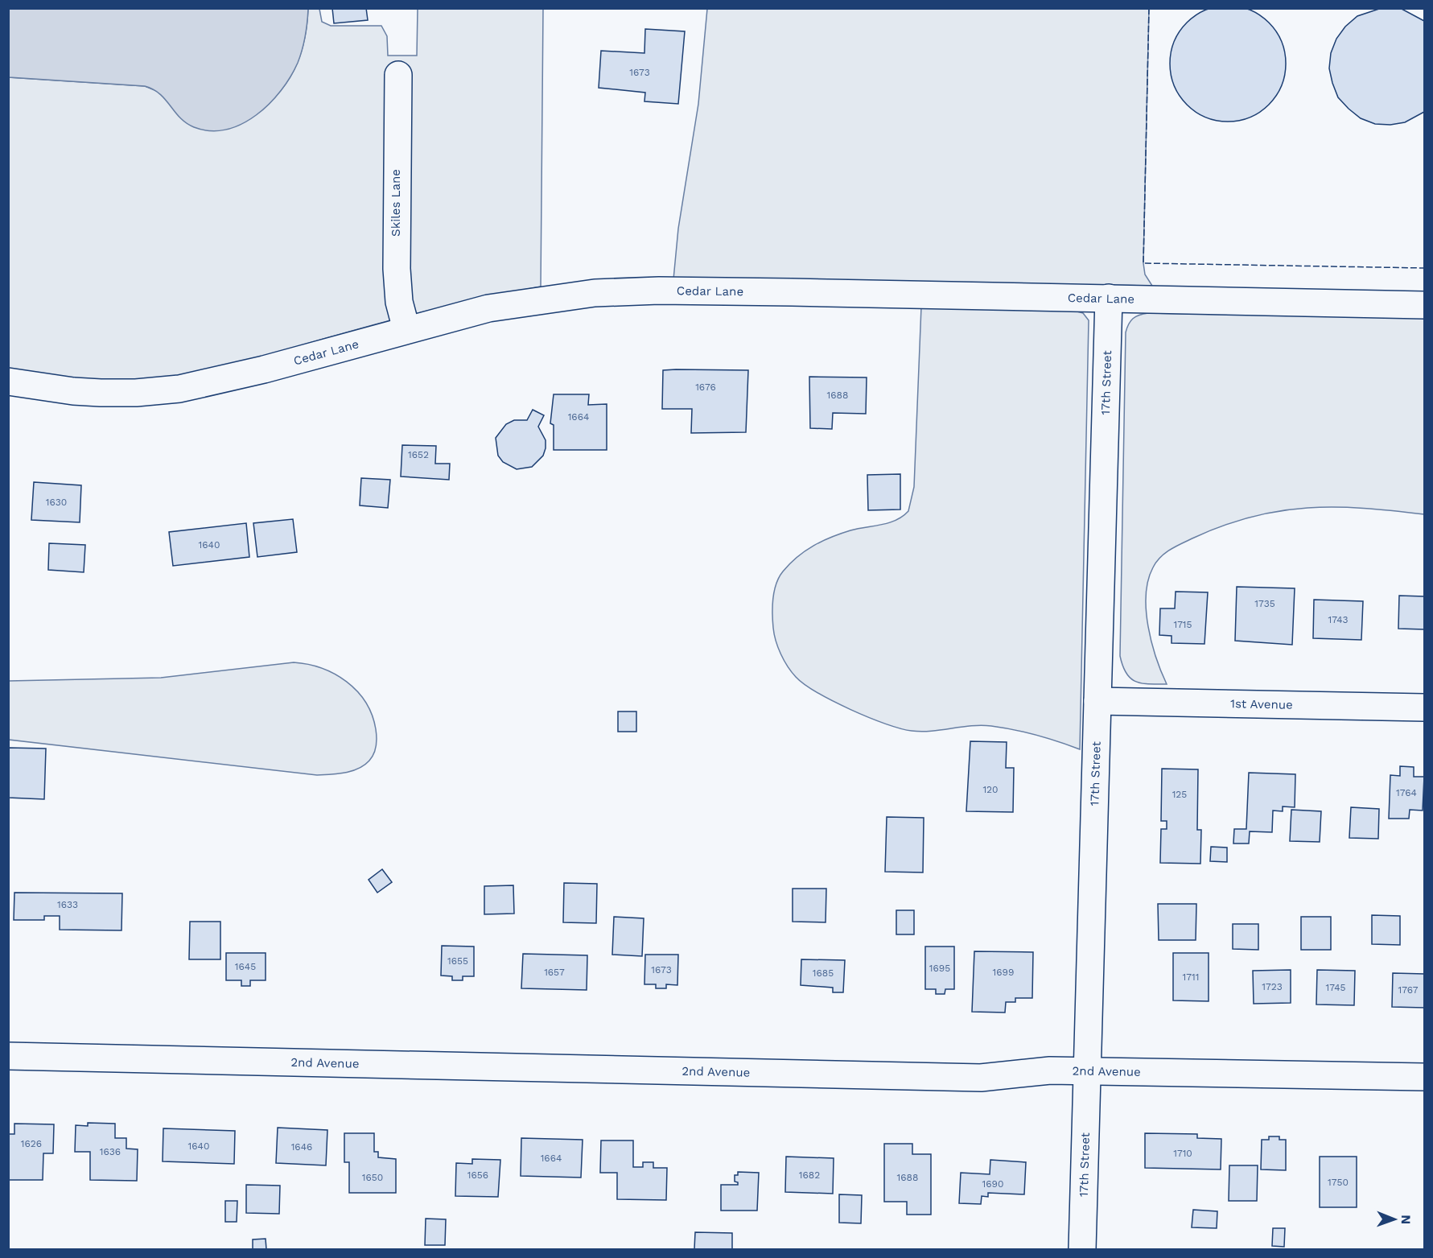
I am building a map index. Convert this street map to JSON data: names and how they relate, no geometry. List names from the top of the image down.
{
  "streets": {
    "street": [
      "Skiles Lane",
      "Cedar Lane",
      "17th Street",
      "1st Avenue",
      "2nd Avenue"
    ]
  },
  "crossings": [
    ["Skiles Lane", "Cedar Lane"],
    ["Cedar Lane", "17th Street"],
    ["17th Street", "1st Avenue"],
    ["17th Street", "2nd Avenue"]
  ],
  "house_numbers": [
    "1673",
    "1676",
    "1688",
    "1664",
    "1652",
    "1630",
    "1640",
    "1735",
    "1743",
    "1715",
    "120",
    "1764",
    "125",
    "1633",
    "1655",
    "1645",
    "1695",
    "1673",
    "1657",
    "1699",
    "1685",
    "1711",
    "1723",
    "1745",
    "1767",
    "1626",
    "1640",
    "1646",
    "1636",
    "1710",
    "1664",
    "1656",
    "1682",
    "1650",
    "1688",
    "1750",
    "1690"
  ],
  "north": "right"
}
